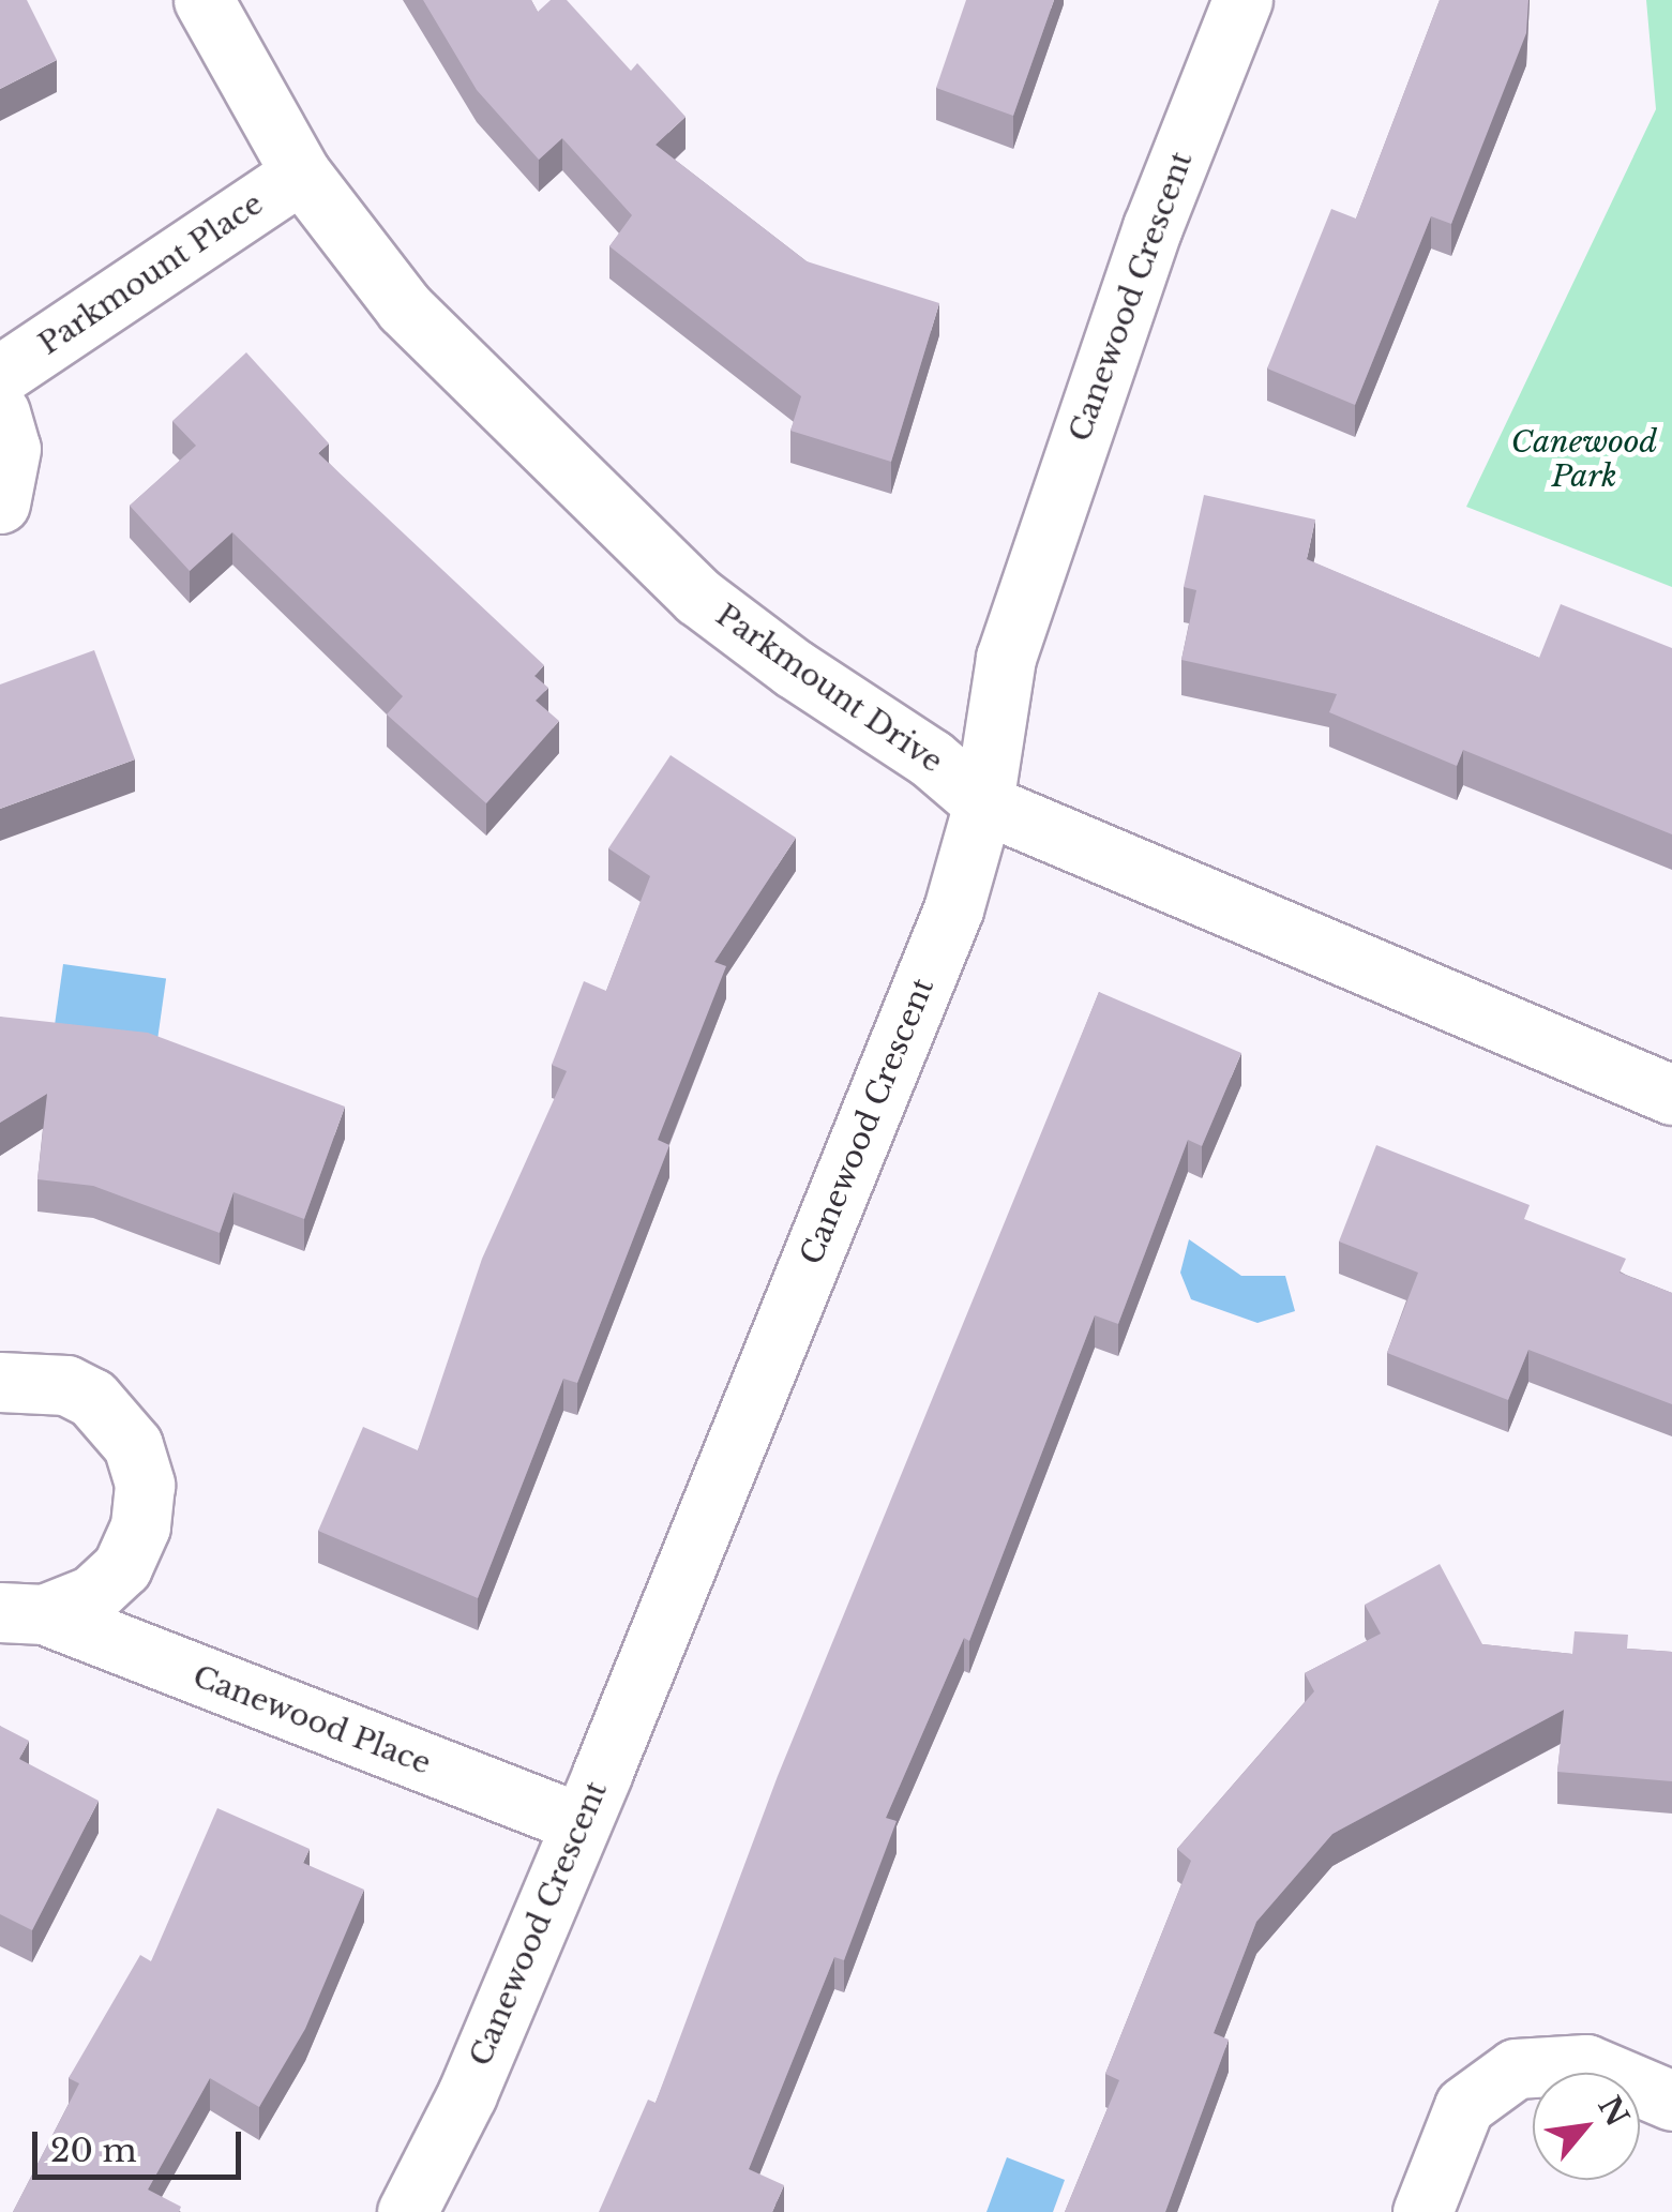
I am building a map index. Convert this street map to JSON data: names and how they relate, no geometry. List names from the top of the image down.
{
  "streets": {
    "street": [
      "Parkmount Place",
      "Canewood Crescent",
      "Parkmount Drive",
      "Canewood Place"
    ]
  },
  "crossings": [
    ["Parkmount Place", "Parkmount Drive"],
    ["Canewood Crescent", "Parkmount Drive"],
    ["Canewood Crescent", "Canewood Place"]
  ],
  "parks": ["Canewood Park"],
  "scale_bar": "20 m",
  "north": "top right"
}
